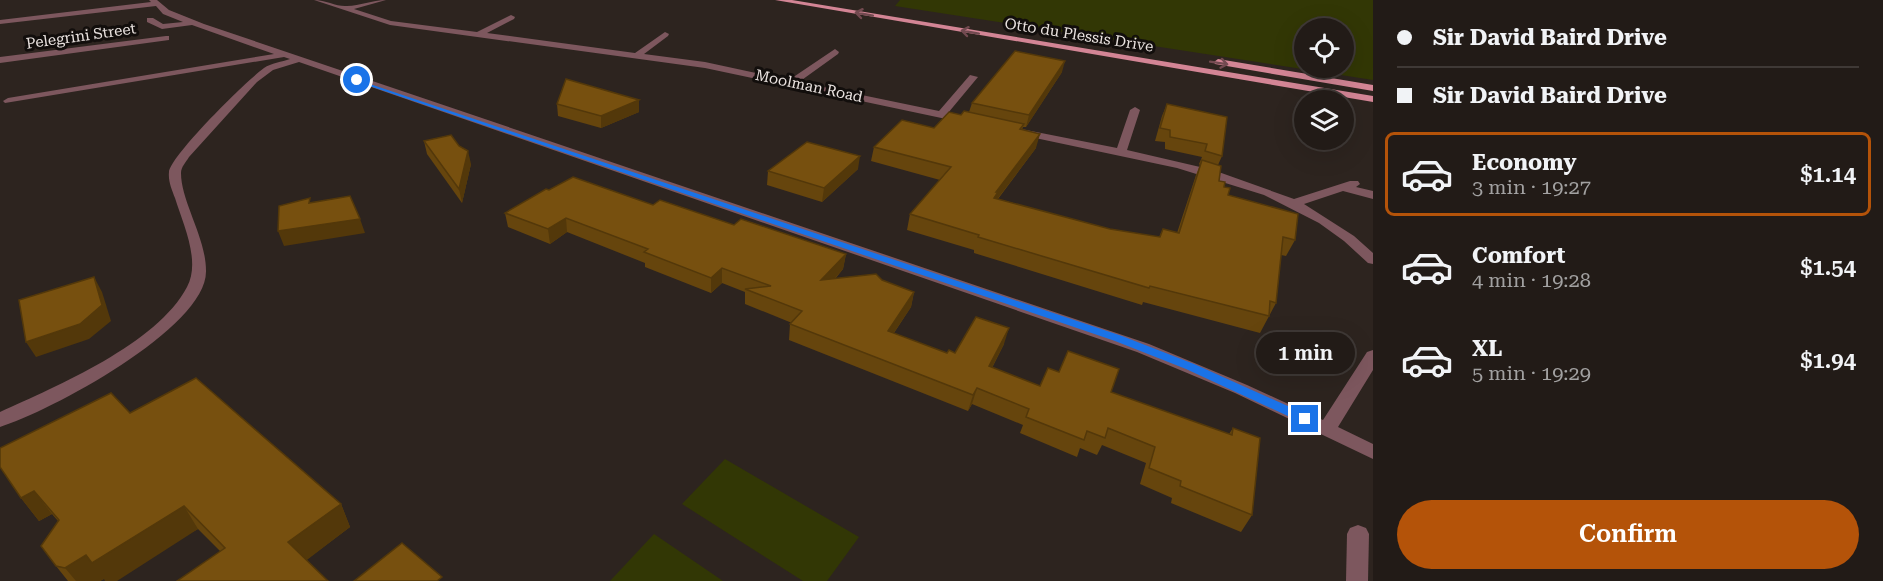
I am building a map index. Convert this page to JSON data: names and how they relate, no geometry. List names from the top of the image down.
{
  "streets": {
    "main road": ["Otto du Plessis Drive"],
    "street": ["Pelegrini Street", "Moolman Road"]
  },
  "page": {
    "banner": ["Sir David Baird Drive", "Sir David Baird Drive"],
    "list": [
      {
        "name": "Economy",
        "note": "3 min · 19:27",
        "value": "$1.14"
      },
      {
        "name": "Comfort",
        "note": "4 min · 19:28",
        "value": "$1.54"
      },
      {
        "name": "XL",
        "note": "5 min · 19:29",
        "value": "$1.94"
      }
    ],
    "bubble": "1 min",
    "buttons": "Confirm"
  }
}
